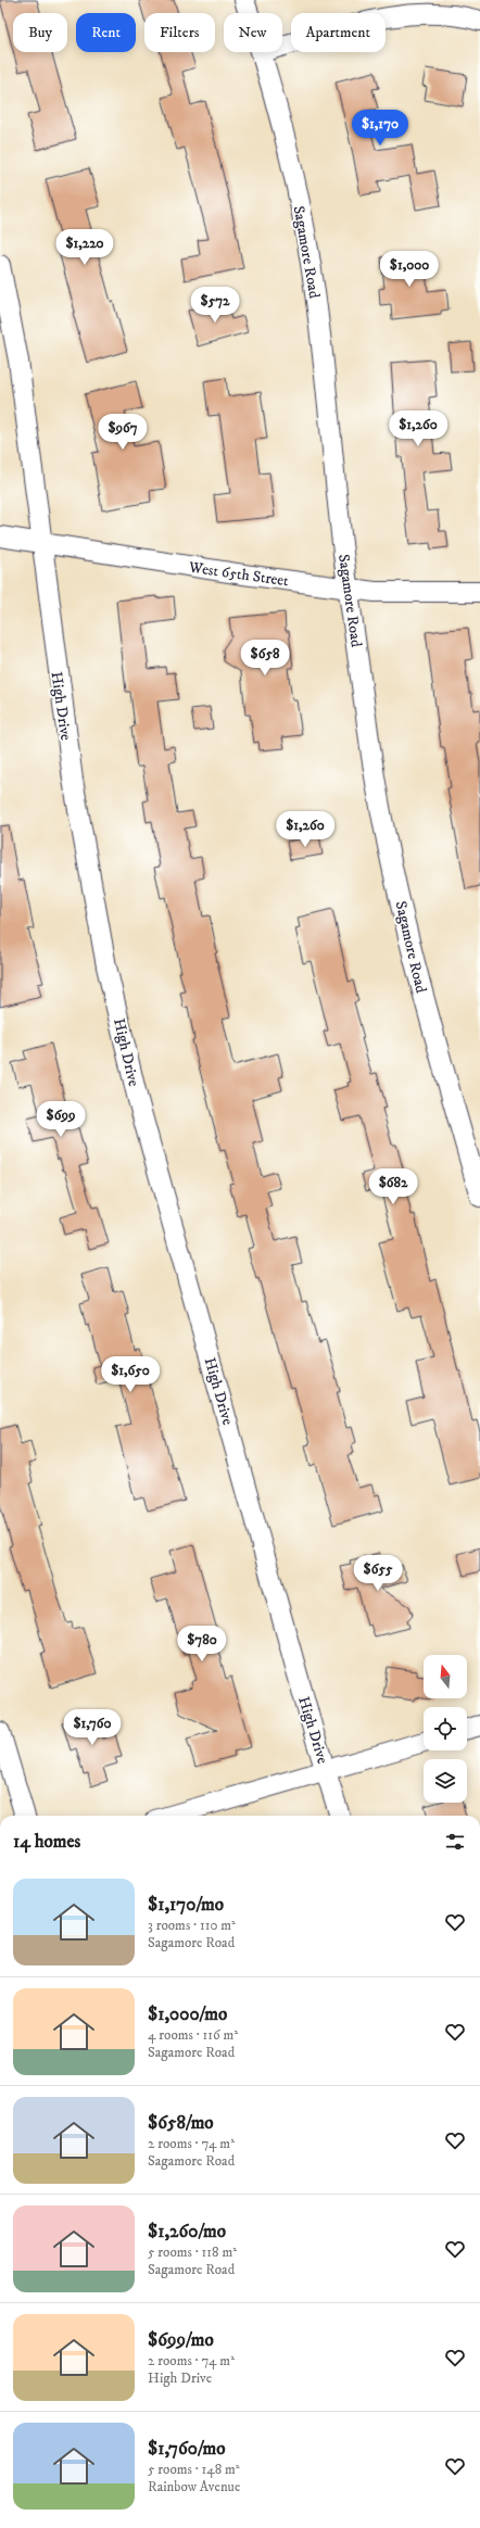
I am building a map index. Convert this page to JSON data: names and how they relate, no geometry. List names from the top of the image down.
{
  "streets": {
    "street": ["Sagamore Road", "West 65th Street", "High Drive"]
  },
  "crossings": [
    ["Sagamore Road", "West 65th Street"],
    ["West 65th Street", "High Drive"]
  ],
  "north": "top",
  "page": {
    "chip": [
      "Buy",
      "Rent",
      "Filters",
      "New",
      "Apartment"
    ],
    "price": [
      "$1,170",
      "$1,220",
      "$1,000",
      "$572",
      "$1,260",
      "$967",
      "$658",
      "$1,260",
      "$699",
      "$682",
      "$1,650",
      "$655",
      "$780",
      "$1,760"
    ],
    "heading": "14 homes",
    "list": [
      {
        "name": "$1,170/mo",
        "note": "3 rooms · 110 m² · Sagamore Road"
      },
      {
        "name": "$1,000/mo",
        "note": "4 rooms · 116 m² · Sagamore Road"
      },
      {
        "name": "$658/mo",
        "note": "2 rooms · 74 m² · Sagamore Road"
      },
      {
        "name": "$1,260/mo",
        "note": "5 rooms · 118 m² · Sagamore Road"
      },
      {
        "name": "$699/mo",
        "note": "2 rooms · 74 m² · High Drive"
      },
      {
        "name": "$1,760/mo",
        "note": "5 rooms · 148 m² · Rainbow Avenue"
      }
    ]
  }
}
